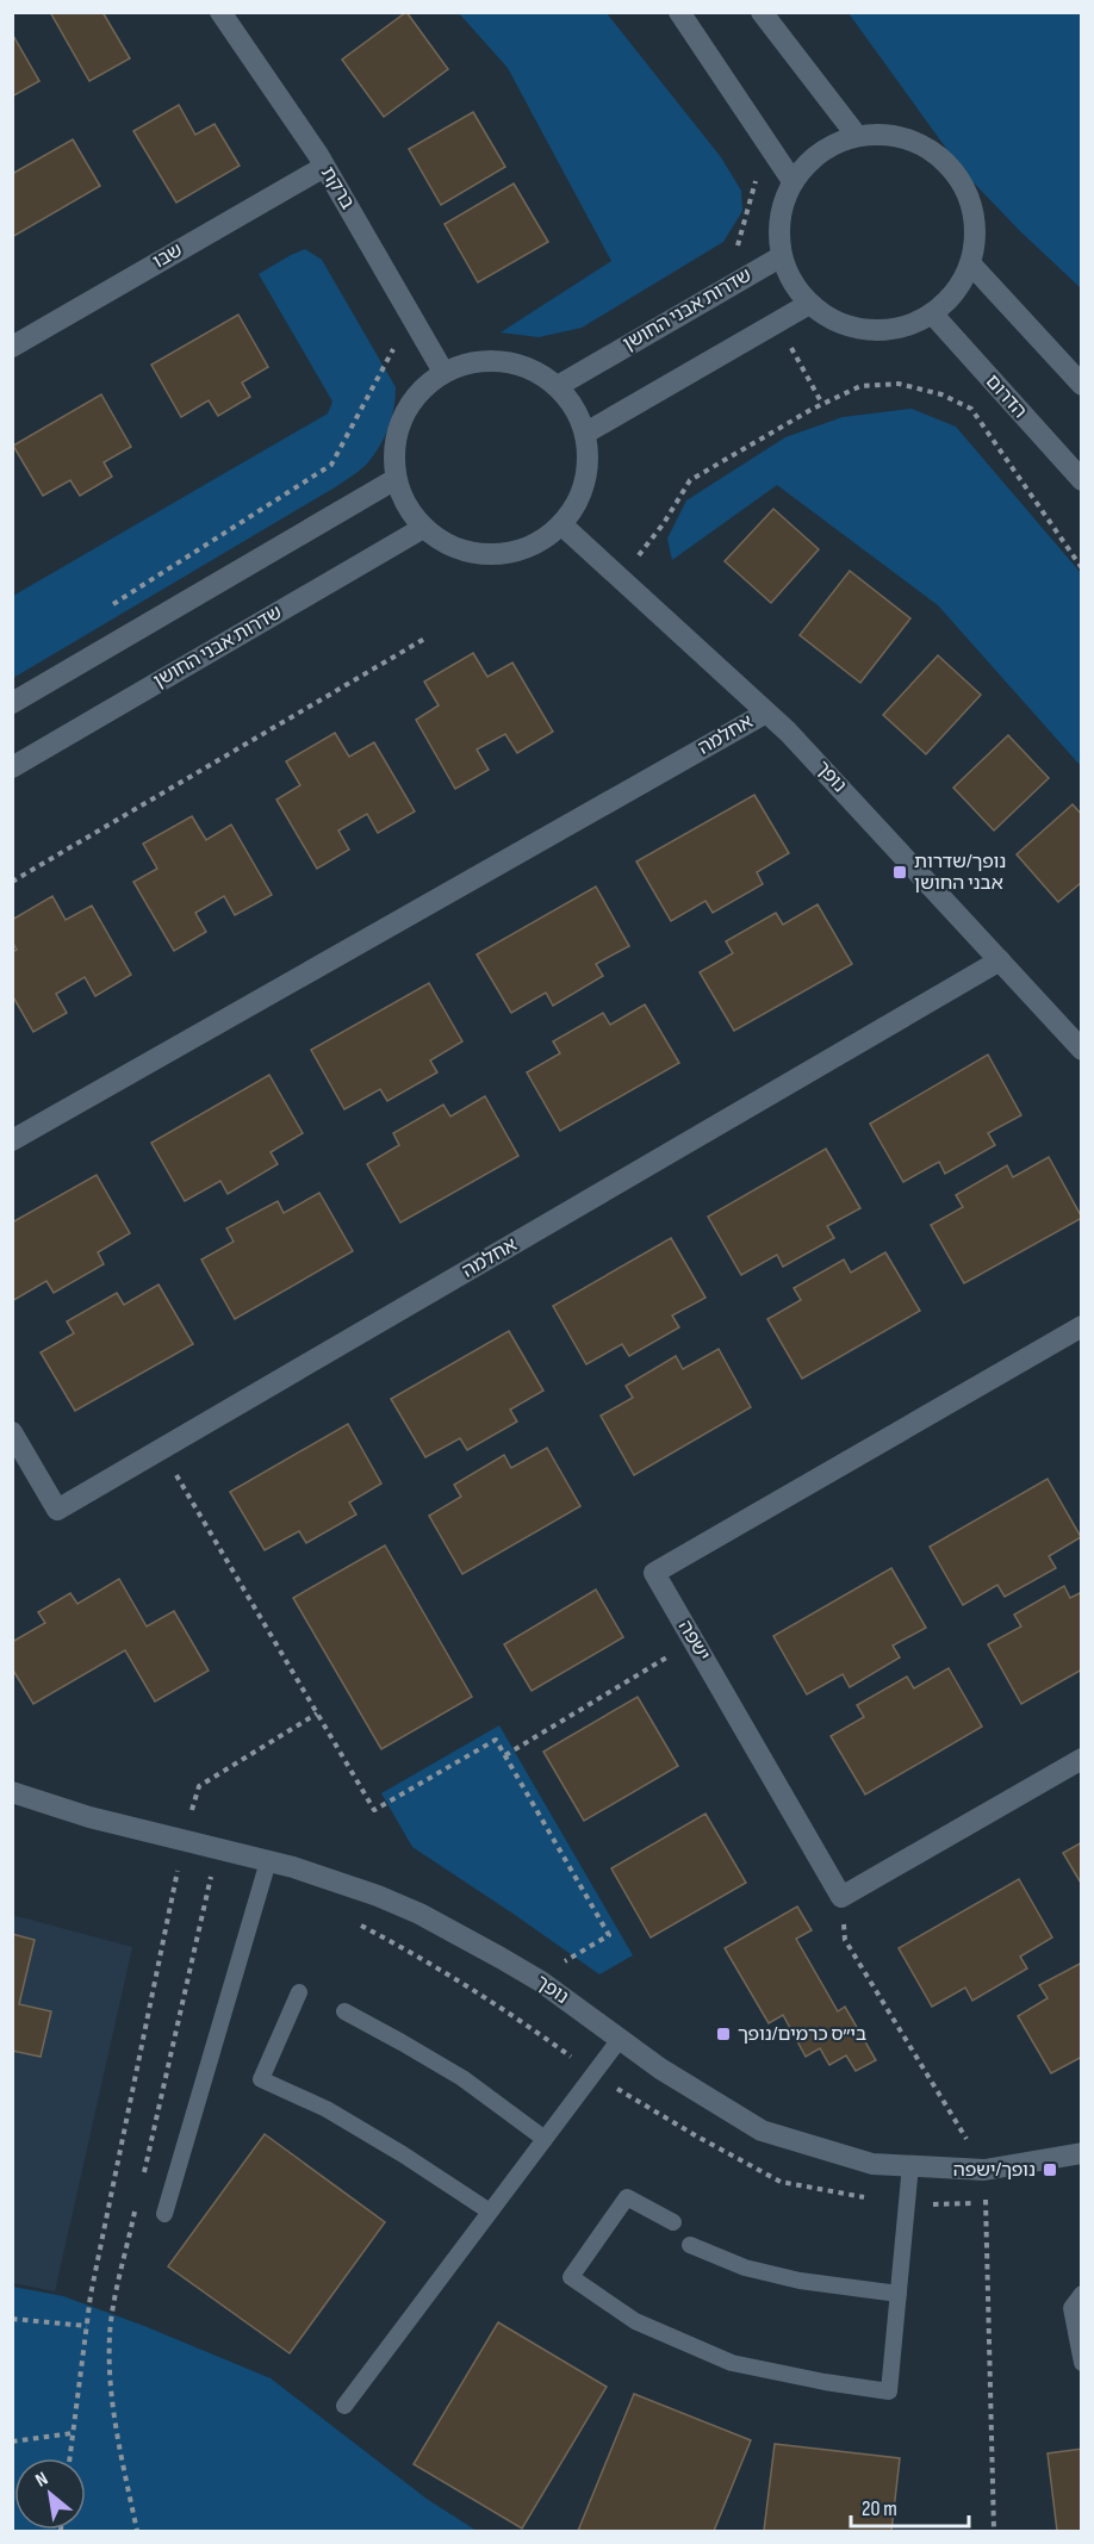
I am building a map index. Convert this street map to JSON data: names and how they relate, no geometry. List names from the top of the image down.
{
  "streets": {
    "street": [
      "ברקת",
      "שבו",
      "שדרות אבני החושן",
      "הדרום",
      "אחלמה",
      "נופך",
      "ישפה"
    ]
  },
  "crossings": [
    ["ברקת", "שבו"],
    ["ברקת", "שדרות אבני החושן"],
    ["ברקת", "נופך"],
    ["שדרות אבני החושן", "הדרום"],
    ["שדרות אבני החושן", "נופך"],
    ["אחלמה", "נופך"]
  ],
  "places": {
    "transit": ["נופך/שדרות אבני החושן", "בי״ס כרמים/נופך", "נופך/ישפה"]
  },
  "scale_bar": "20 m",
  "north": "top left"
}
